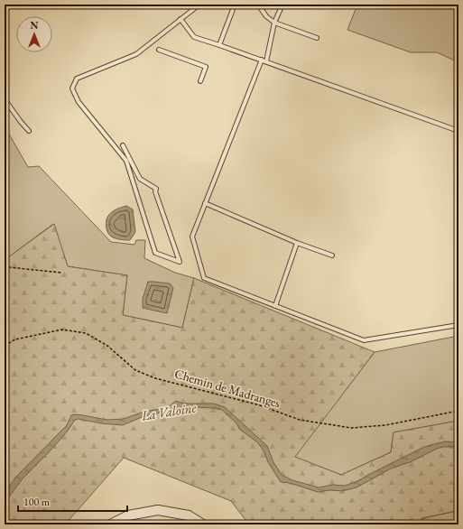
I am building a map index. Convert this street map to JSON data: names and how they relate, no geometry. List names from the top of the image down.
{
  "streets": {
    "path": ["Chemin de Madranges"]
  },
  "water": ["La Valoine"],
  "scale_bar": "100 m",
  "north": "top"
}
